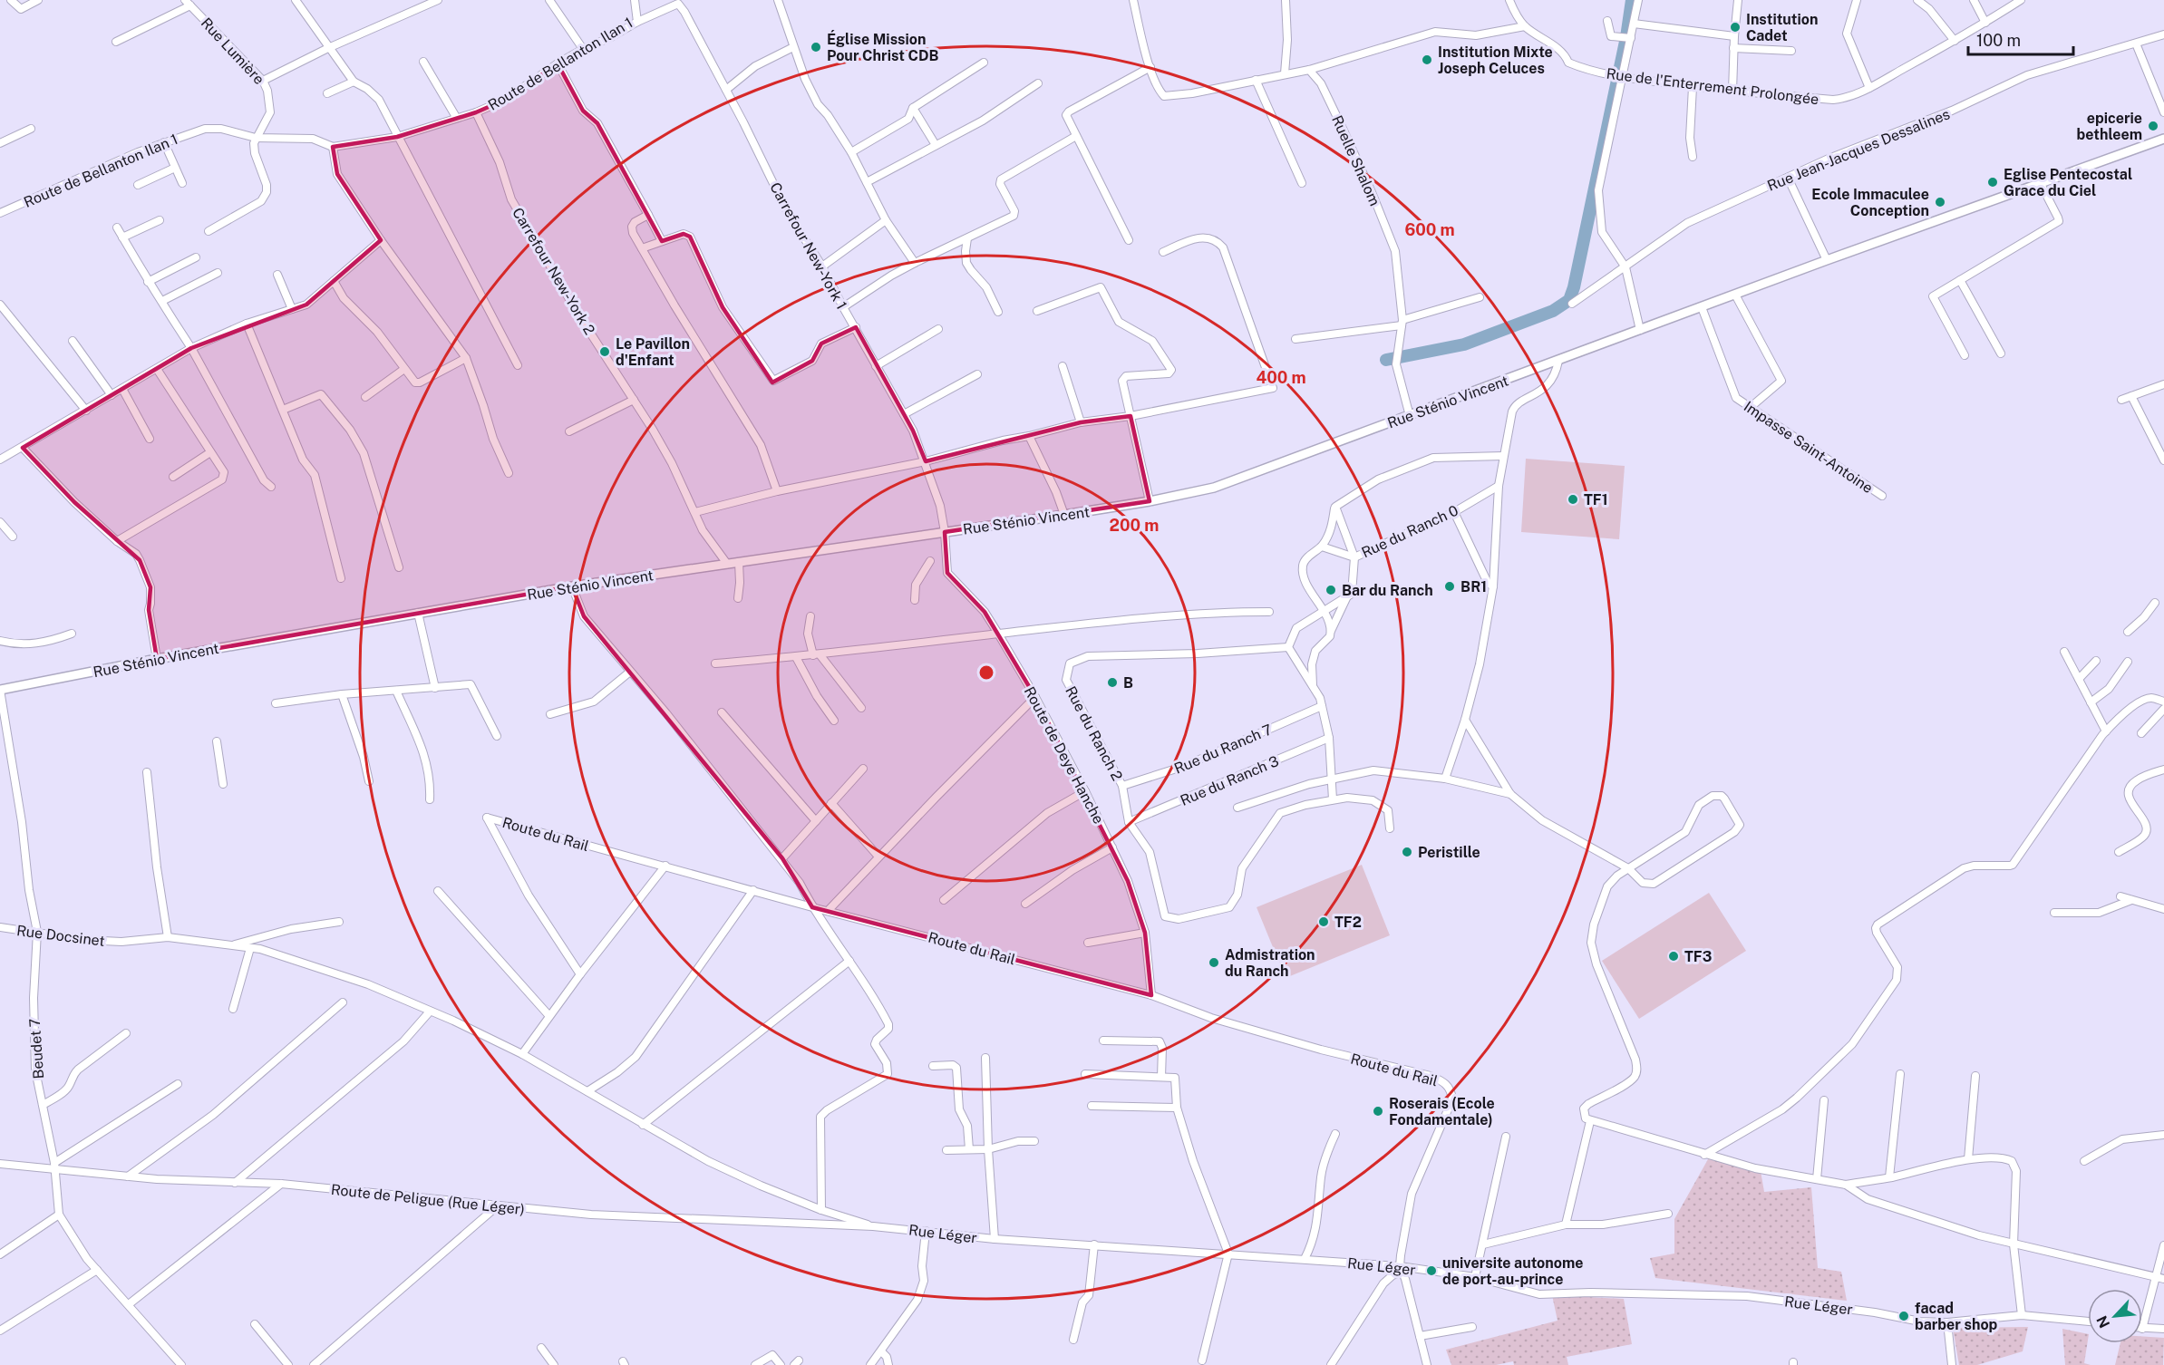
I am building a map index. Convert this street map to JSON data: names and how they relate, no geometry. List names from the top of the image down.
{
  "streets": {
    "main road": ["Rue Sténio Vincent"],
    "street": [
      "Rue Lumière",
      "Route de Bellanton Ilan 1",
      "Rue de l'Enterrement Prolongée",
      "Rue Jean-Jacques Dessalines",
      "Ruelle Shalom",
      "Carrefour New-York 1",
      "Carrefour New-York 2",
      "Impasse Saint-Antoine",
      "Rue du Ranch 0",
      "Rue du Ranch 2",
      "Rue du Ranch 7",
      "Route de Deye Hanche",
      "Rue du Ranch 3",
      "Route du Rail",
      "Rue Docsinet",
      "Beudet 7",
      "Route de Peligue (Rue Léger)",
      "Rue Léger"
    ]
  },
  "crossings": [
    ["Rue Lumière", "Route de Bellanton Ilan 1"],
    ["Route de Bellanton Ilan 1", "Carrefour New-York 1"],
    ["Route de Bellanton Ilan 1", "Carrefour New-York 2"],
    ["Ruelle Shalom", "Rue Sténio Vincent"],
    ["Carrefour New-York 1", "Rue Sténio Vincent"],
    ["Carrefour New-York 1", "Route de Deye Hanche"],
    ["Carrefour New-York 2", "Rue Sténio Vincent"],
    ["Rue Sténio Vincent", "Impasse Saint-Antoine"],
    ["Rue Sténio Vincent", "Route de Deye Hanche"],
    ["Rue Sténio Vincent", "Beudet 7"],
    ["Rue du Ranch 2", "Rue du Ranch 7"],
    ["Rue du Ranch 2", "Rue du Ranch 3"],
    ["Route de Deye Hanche", "Route du Rail"],
    ["Route du Rail", "Rue Léger"],
    ["Rue Docsinet", "Beudet 7"],
    ["Rue Docsinet", "Rue Léger"],
    ["Beudet 7", "Route de Peligue (Rue Léger)"],
    ["Route de Peligue (Rue Léger)", "Rue Léger"]
  ],
  "places": [
    "Institution Cadet",
    "Église Mission Pour Christ CDB",
    "Institution Mixte Joseph Celuces",
    "epicerie bethleem",
    "Eglise Pentecostal Grace du Ciel",
    "Ecole Immaculee Conception",
    "Le Pavillon d'Enfant",
    "TF1",
    "BR1",
    "Bar du Ranch",
    "B",
    "Peristille",
    "TF2",
    "TF3",
    "Admistration du Ranch",
    "Roserais (Ecole Fondamentale)",
    "universite autonome de port-au-prince",
    "facad barber shop"
  ],
  "scale_bar": "100 m",
  "north": "bottom left",
  "rings": ["600 m", "400 m", "200 m"]
}
